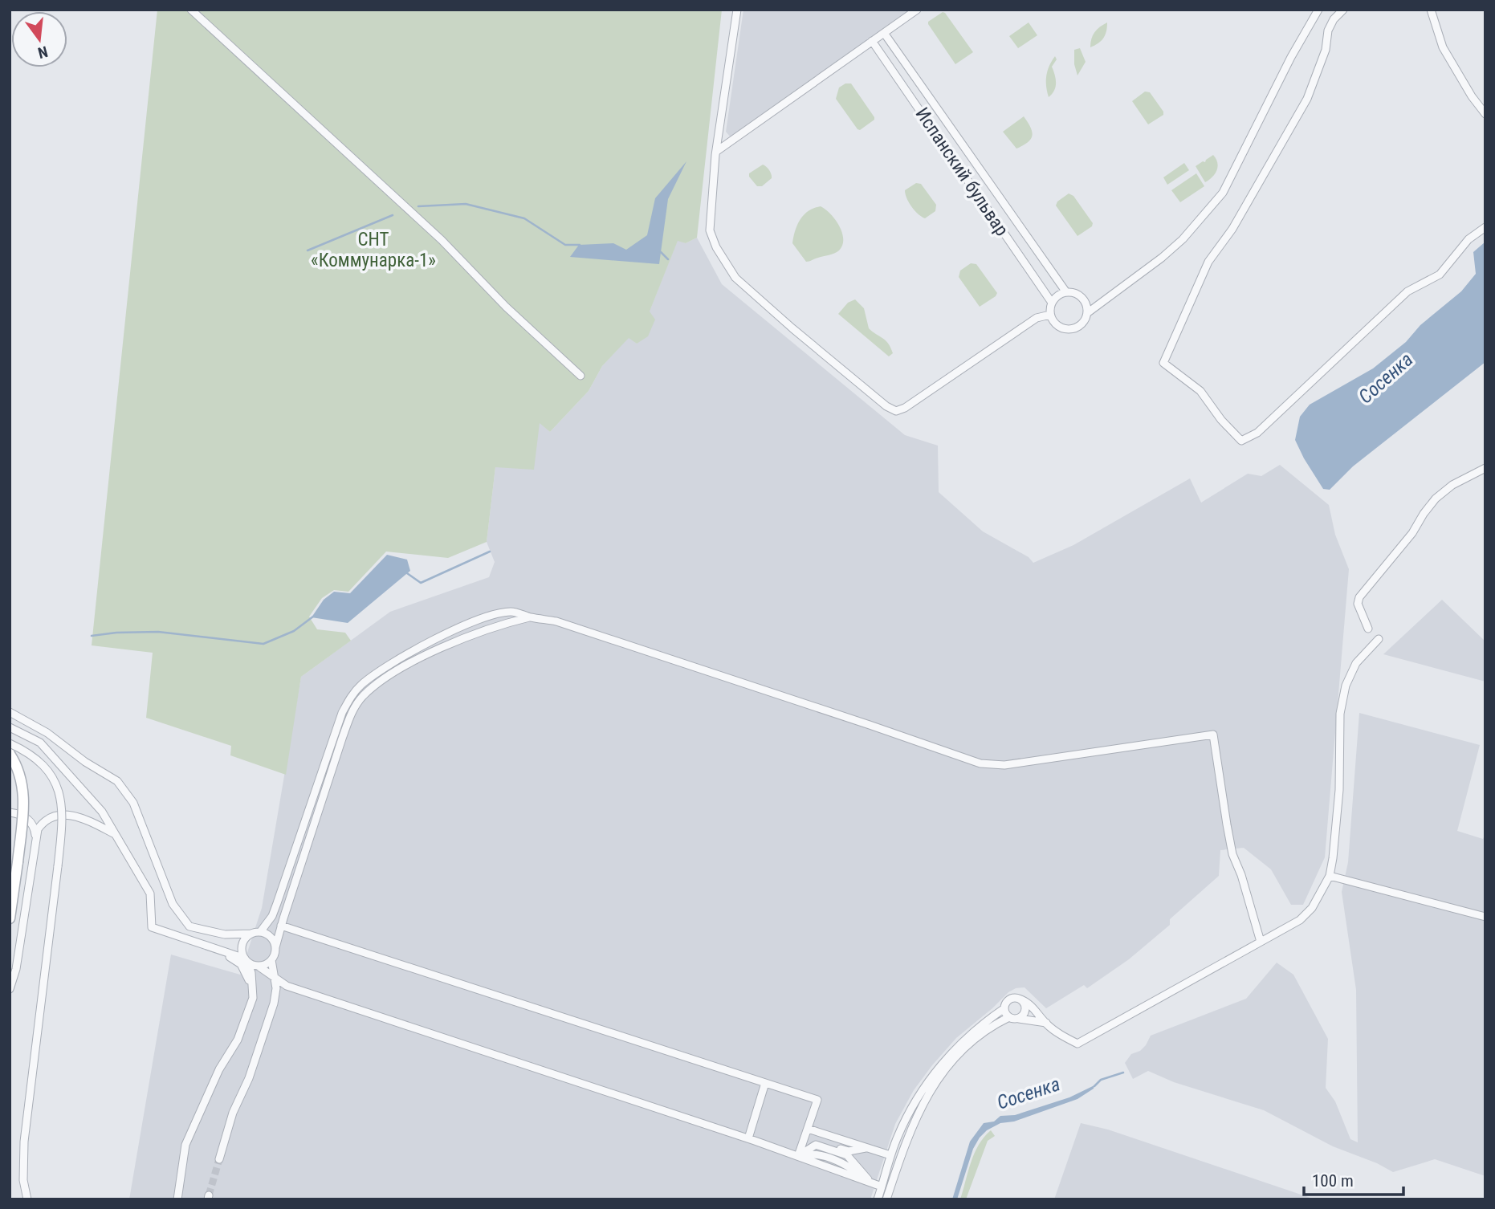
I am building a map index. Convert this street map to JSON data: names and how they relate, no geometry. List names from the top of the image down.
{
  "streets": {
    "street": ["Испанский бульвар"]
  },
  "water": ["Сосенка"],
  "parks": ["СНТ «Коммунарка-1»"],
  "scale_bar": "100 m",
  "north": "bottom"
}
